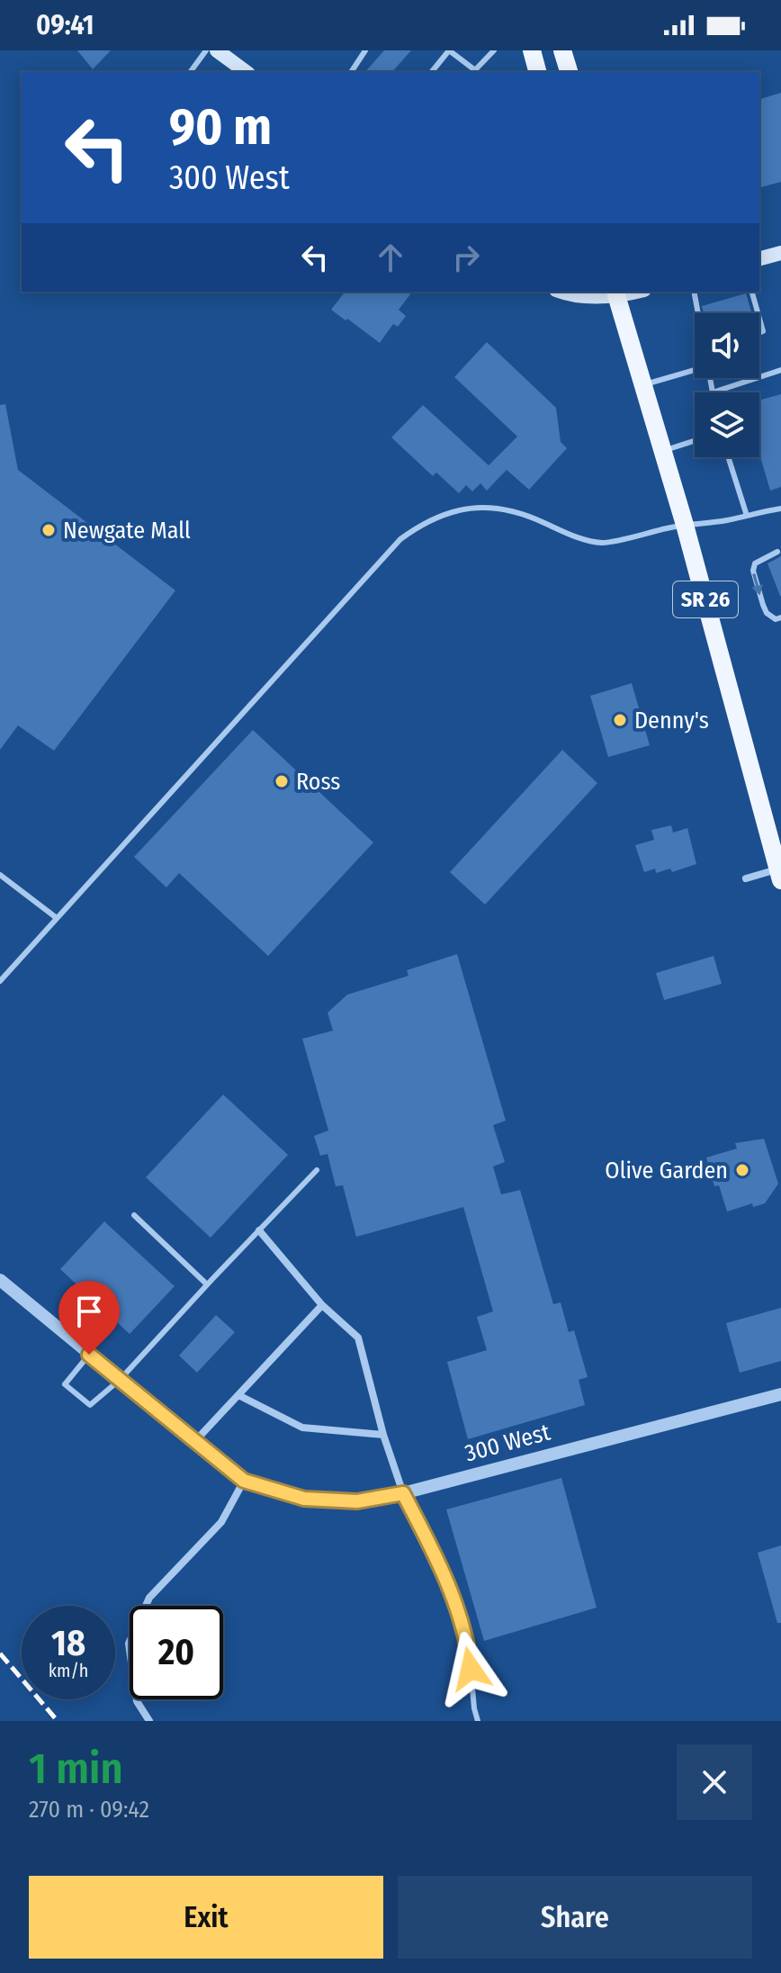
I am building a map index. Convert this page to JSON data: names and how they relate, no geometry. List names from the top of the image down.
{
  "streets": {
    "main road": ["SR 26"],
    "street": ["300 West"]
  },
  "places": [
    "Newgate Mall",
    "Denny's",
    "Ross",
    "Olive Garden"
  ],
  "page": {
    "status": "09:41",
    "turn": ["90 m", "300 West"],
    "speed": "18 km/h",
    "limit": "20",
    "heading": ["1 min", "270 m · 09:42"],
    "buttons": ["Exit", "Share"]
  }
}
